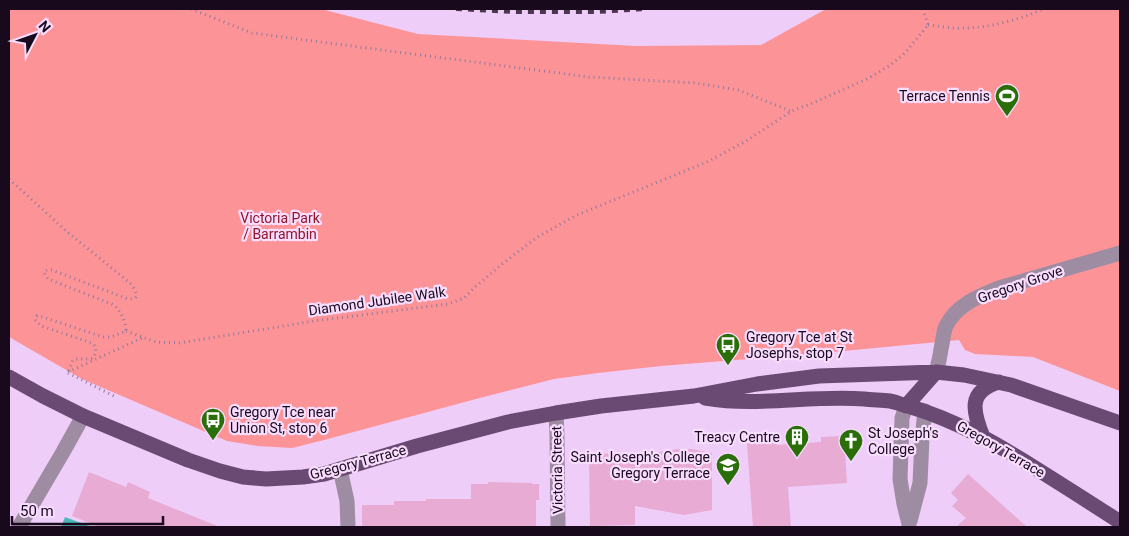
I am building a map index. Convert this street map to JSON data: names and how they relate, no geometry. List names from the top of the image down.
{
  "streets": {
    "main road": ["Gregory Terrace"],
    "street": ["Gregory Grove", "Victoria Street"],
    "path": ["Diamond Jubilee Walk"]
  },
  "crossings": [
    ["Gregory Grove", "Gregory Terrace"],
    ["Gregory Terrace", "Victoria Street"]
  ],
  "parks": ["Victoria Park / Barrambin"],
  "places": {
    "sports": ["Terrace Tennis"],
    "bus stop": ["Gregory Tce at St Josephs, stop 7", "Gregory Tce near Union St, stop 6"],
    "building": ["Treacy Centre"],
    "church": ["St Joseph's College"],
    "school or university": ["Saint Joseph's College Gregory Terrace"]
  },
  "scale_bar": "50 m",
  "north": "top right"
}
